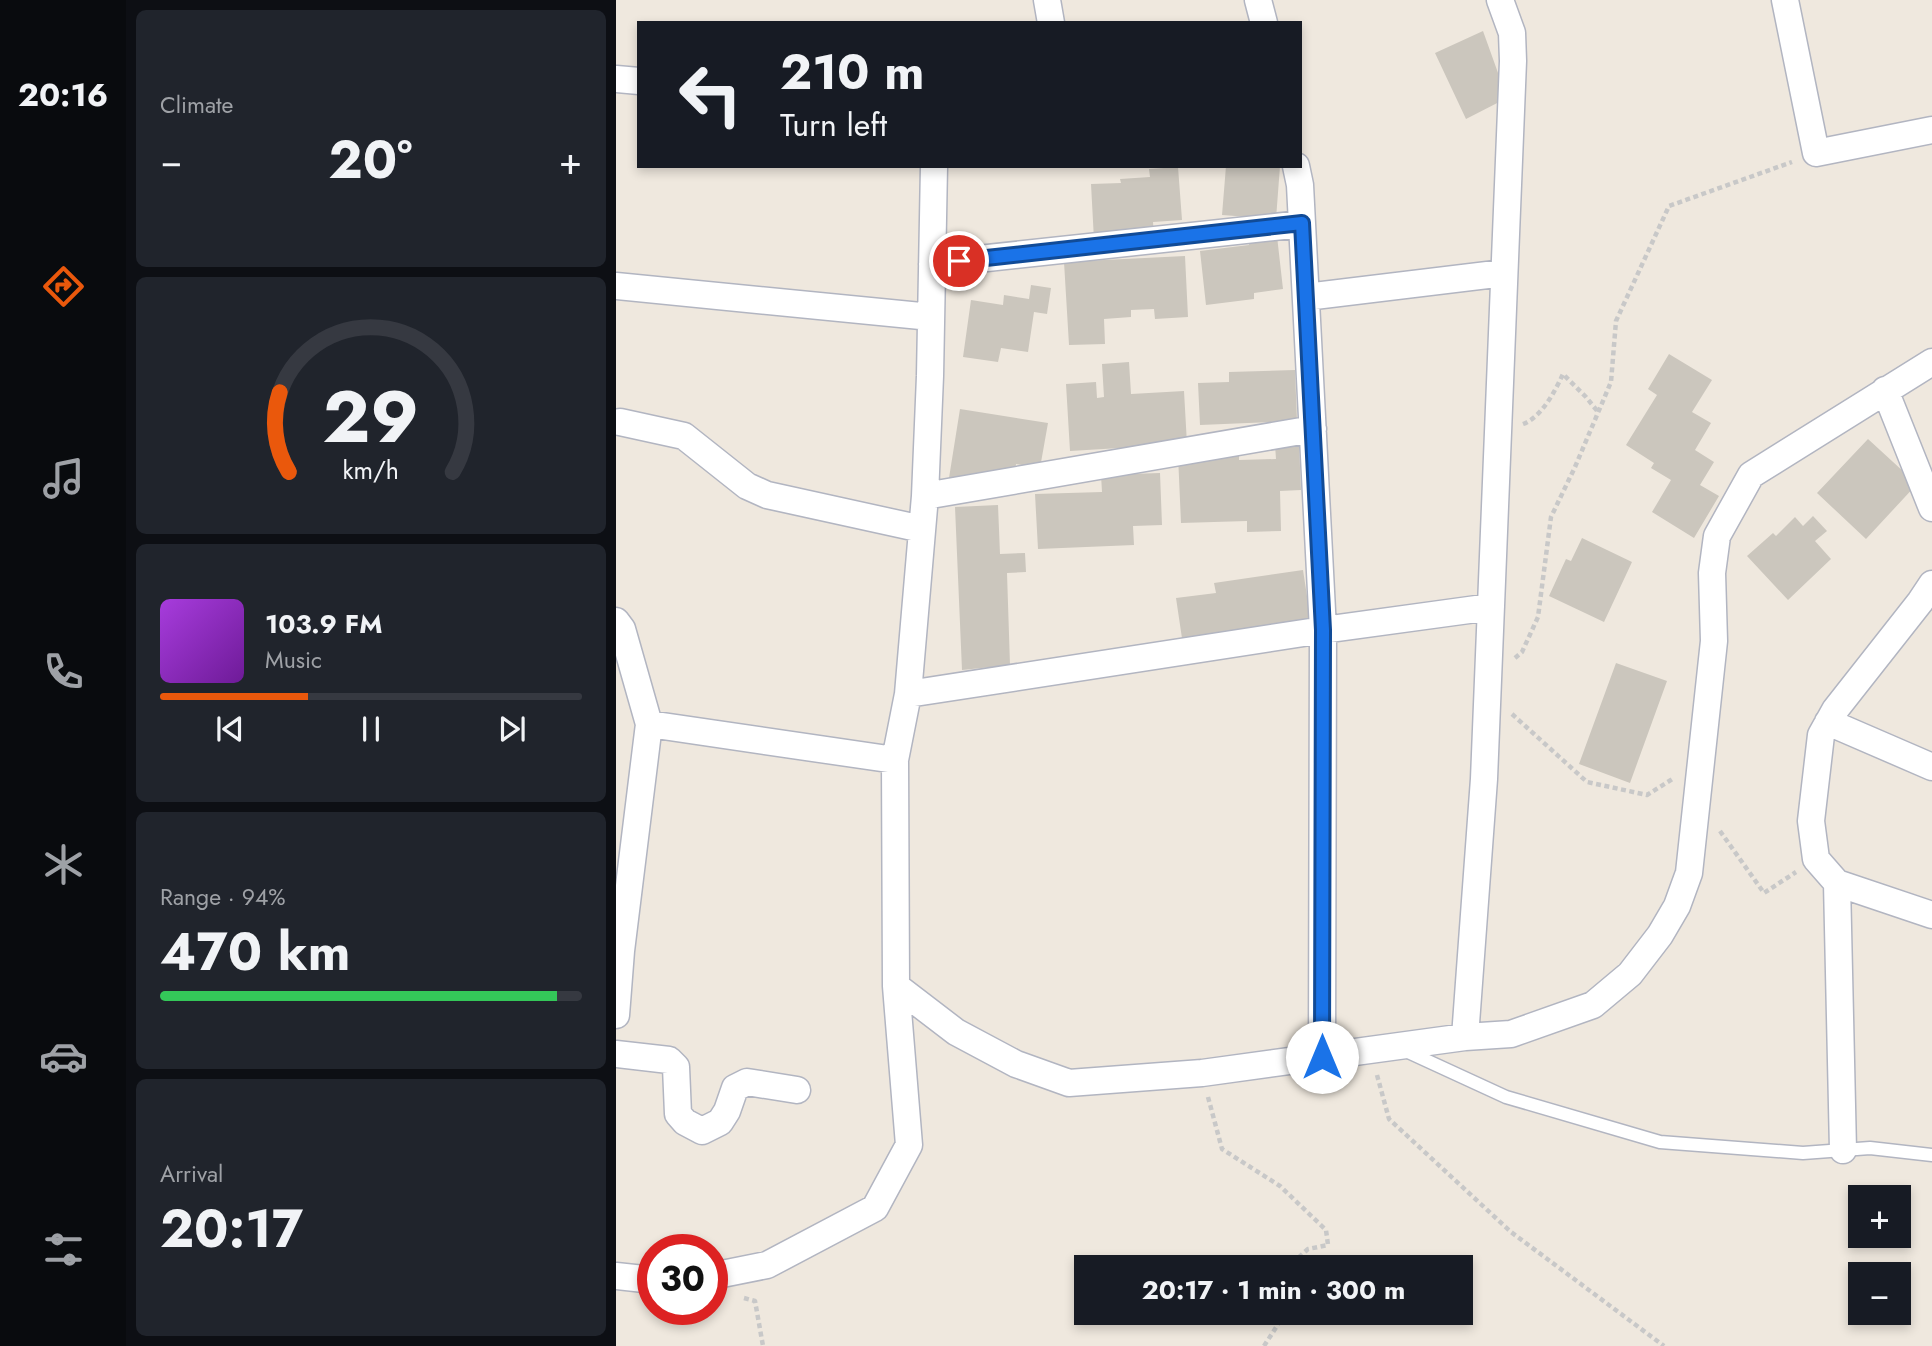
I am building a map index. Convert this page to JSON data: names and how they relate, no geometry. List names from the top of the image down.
{
  "page": {
    "tabs": "20:16",
    "tile": [
      "Climate",
      ["Range · 94%", "470 km"],
      ["Arrival", "20:17"]
    ],
    "turn": ["210 m", "Turn left"],
    "heat": ["−", "20°", "+"],
    "song": ["103.9 FM", "Music"],
    "map_buttons": ["+", "−"],
    "limit": "30",
    "trip": "20:17 · 1 min · 300 m",
    "gauge": ["29", "km/h"]
  }
}
